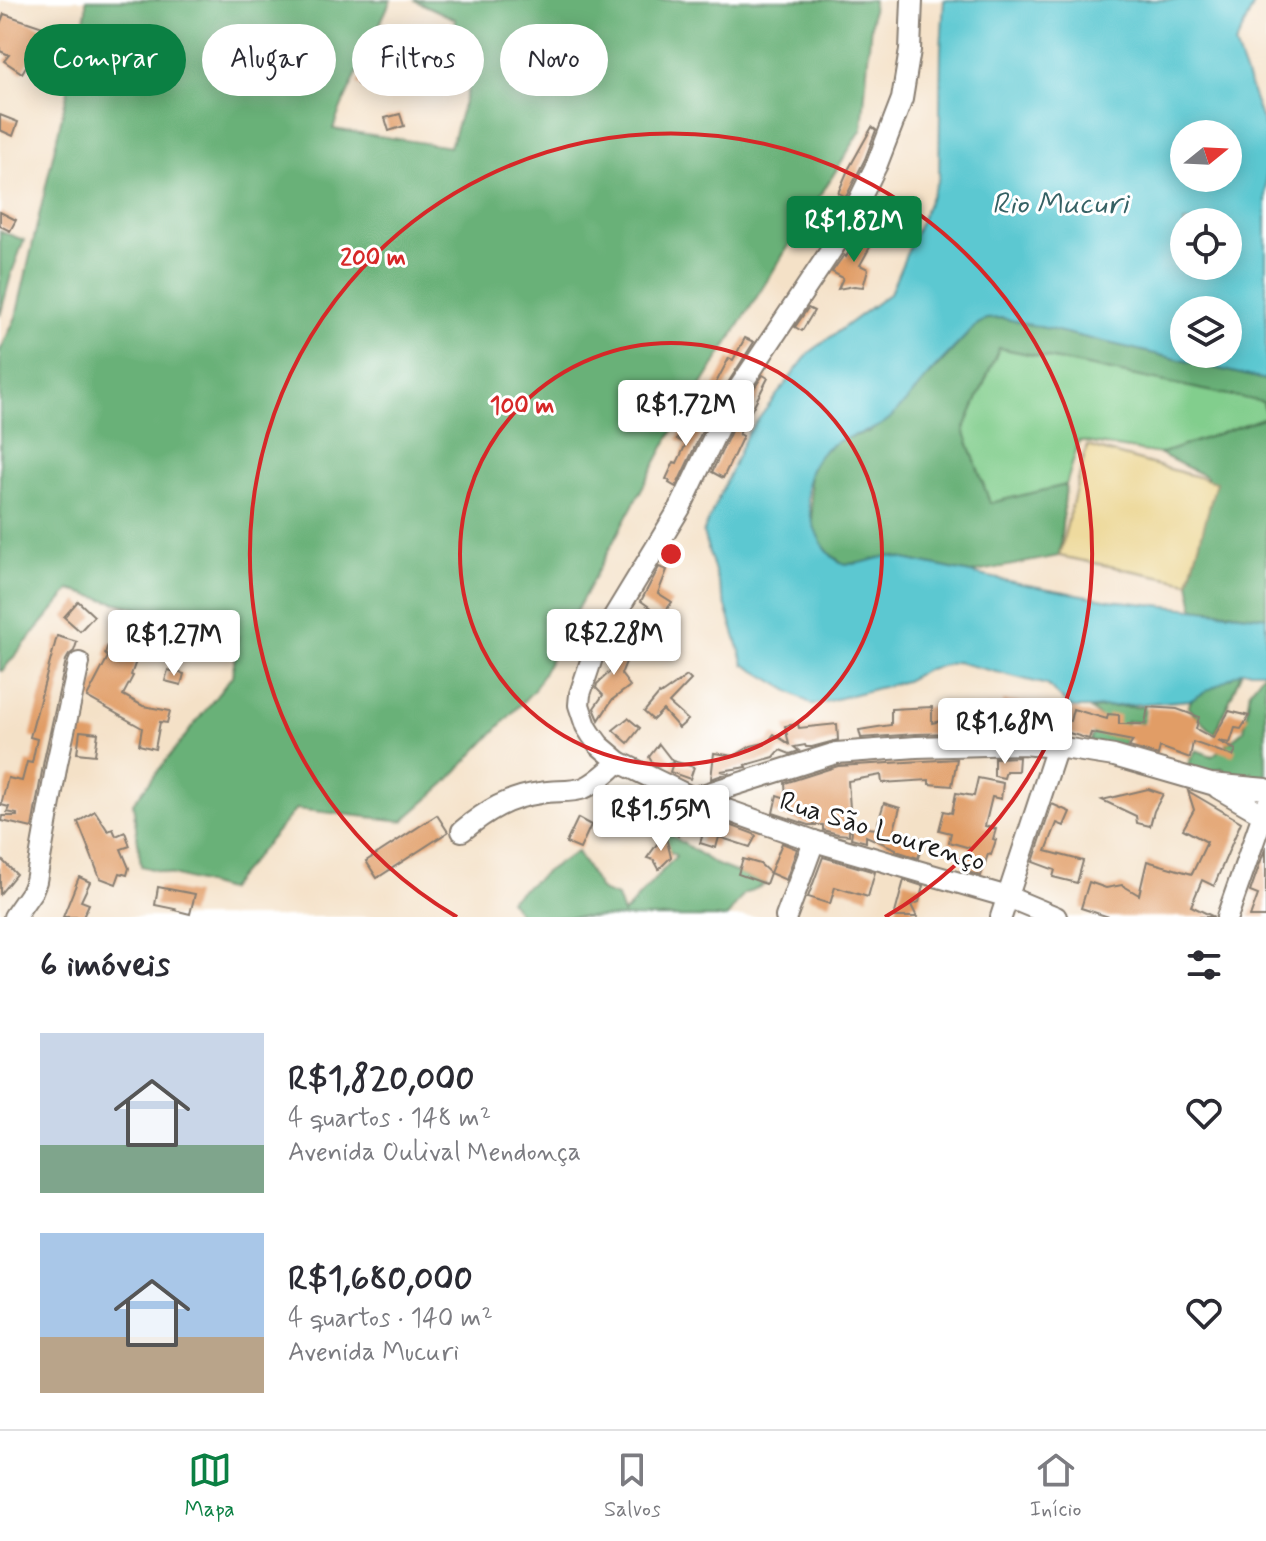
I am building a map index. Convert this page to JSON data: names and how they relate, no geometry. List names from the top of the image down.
{
  "streets": {
    "street": ["Rua São Lourenço"]
  },
  "water": ["Rio Mucuri"],
  "north": "right",
  "page": {
    "chip": [
      "Comprar",
      "Alugar",
      "Filtros",
      "Novo"
    ],
    "price": [
      "R$1.82M",
      "R$1.72M",
      "R$2.28M",
      "R$1.27M",
      "R$1.68M",
      "R$1.55M"
    ],
    "heading": "6 imóveis",
    "list": [
      {
        "name": "R$1,820,000",
        "note": "4 quartos · 148 m² · Avenida Oulival Mendonça"
      },
      {
        "name": "R$1,680,000",
        "note": "4 quartos · 140 m² · Avenida Mucuri"
      }
    ],
    "tabs": ["Mapa", "Salvos", "Início"]
  },
  "rings": ["200 m", "100 m"]
}
